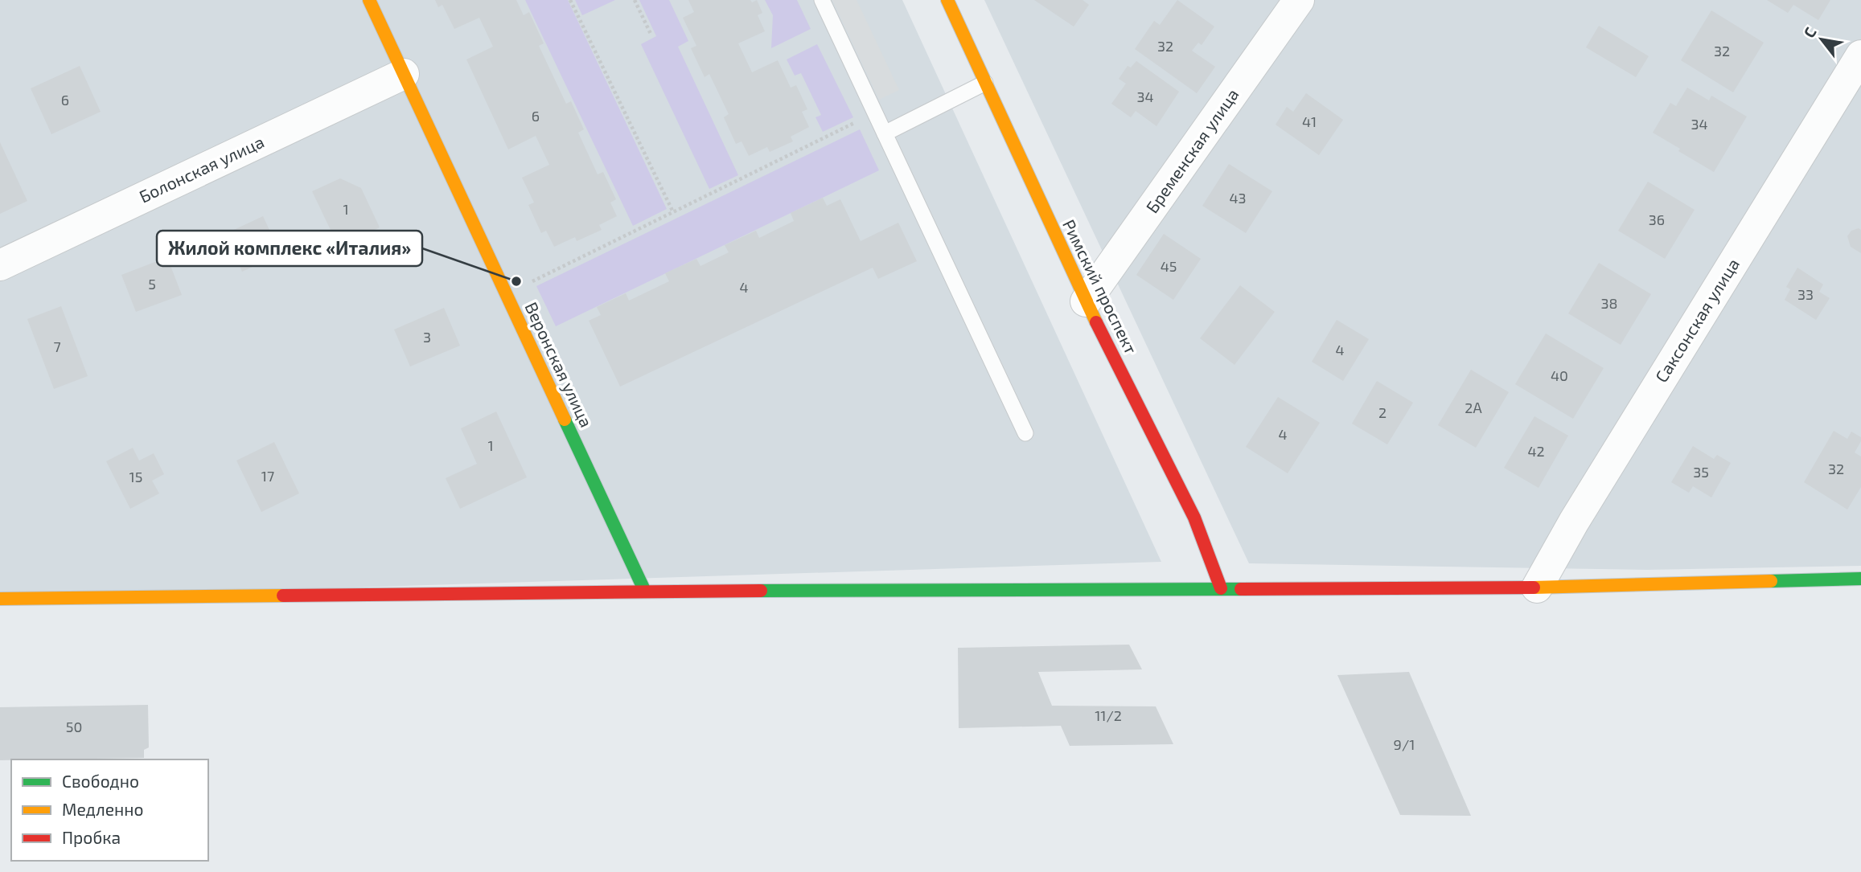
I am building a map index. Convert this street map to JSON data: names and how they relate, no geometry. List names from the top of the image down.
{
  "streets": {
    "street": [
      "Бременская улица",
      "Болонская улица",
      "Римский проспект",
      "Саксонская улица",
      "Веронская улица"
    ]
  },
  "crossings": [
    ["Бременская улица", "Римский проспект"],
    ["Болонская улица", "Веронская улица"]
  ],
  "places": ["Жилой комплекс «Италия»"],
  "house_numbers": [
    "32",
    "32",
    "34",
    "6",
    "6",
    "41",
    "34",
    "43",
    "1",
    "36",
    "45",
    "5",
    "4",
    "33",
    "38",
    "3",
    "7",
    "4",
    "40",
    "2А",
    "2",
    "4",
    "1",
    "42",
    "32",
    "35",
    "17",
    "15",
    "11/2",
    "50",
    "9/1"
  ],
  "legend": ["Свободно", "Медленно", "Пробка"],
  "north": "top left"
}
